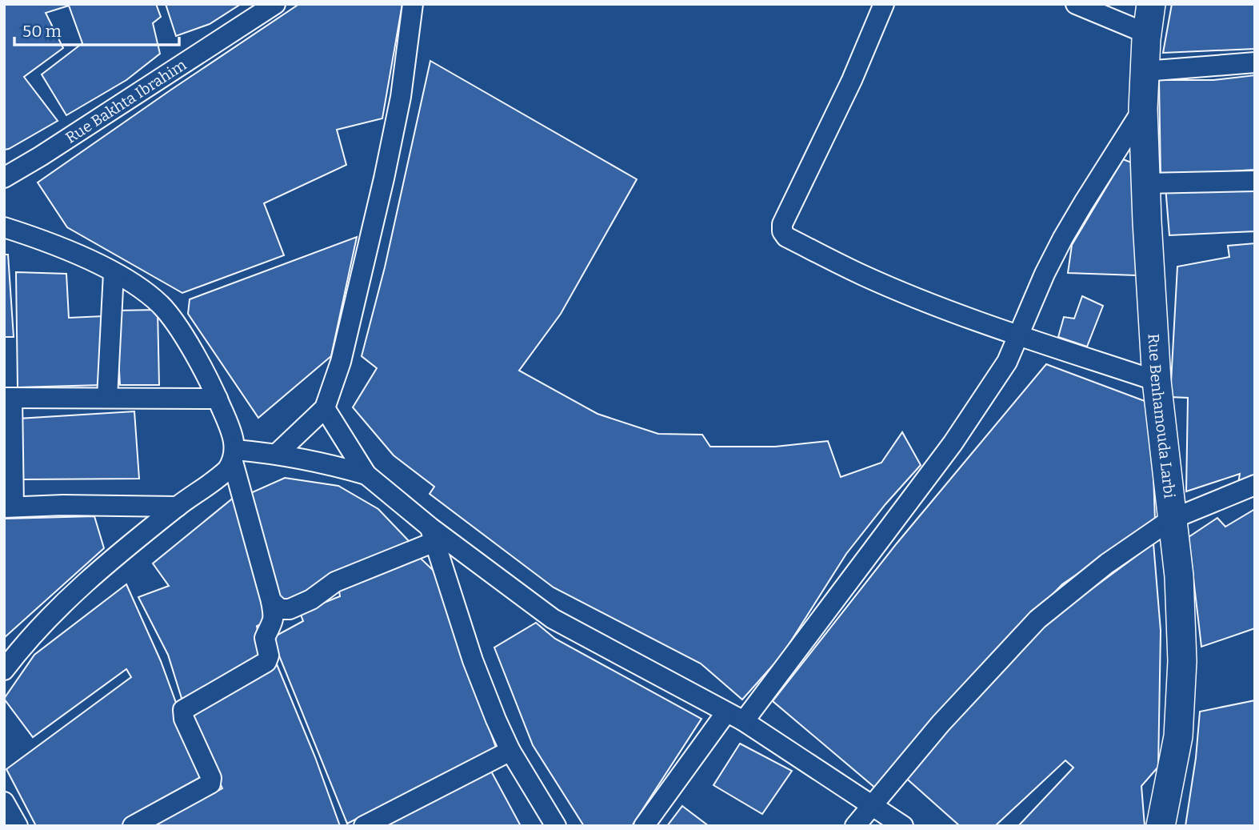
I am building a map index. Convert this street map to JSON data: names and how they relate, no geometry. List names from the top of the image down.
{
  "streets": {
    "street": ["Rue Bakhta Ibrahim", "Rue Benhamouda Larbi"]
  },
  "scale_bar": "50 m"
}
